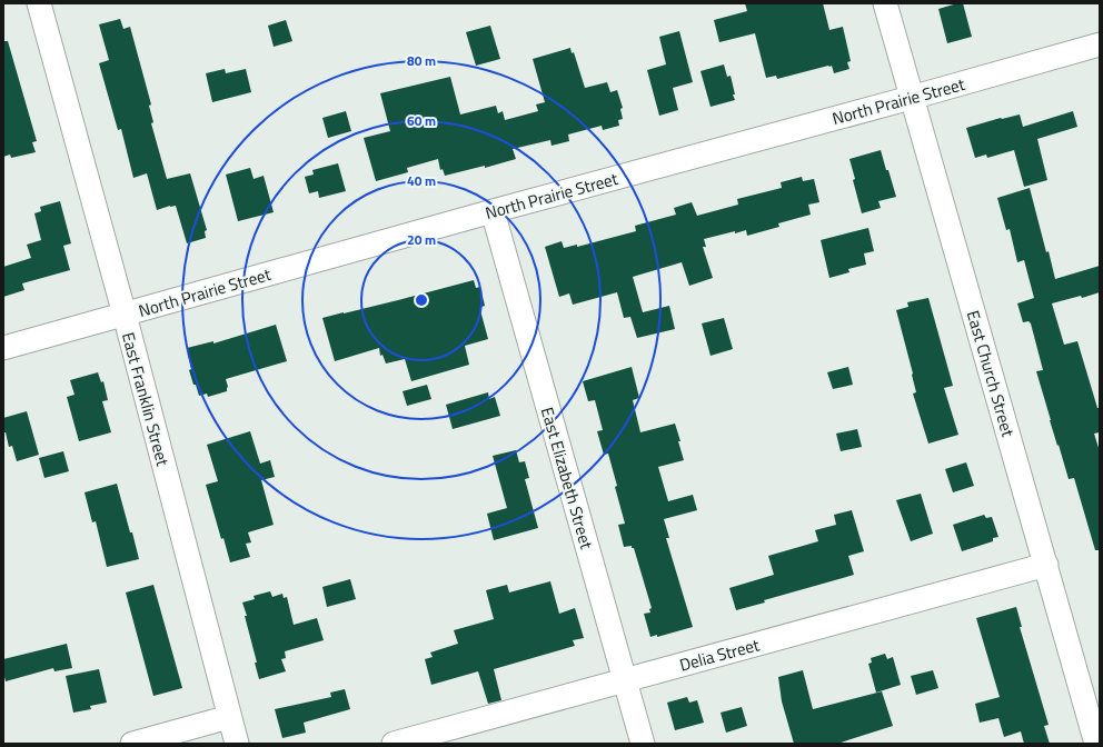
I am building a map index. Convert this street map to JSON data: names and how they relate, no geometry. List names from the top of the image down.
{
  "streets": {
    "street": [
      "North Prairie Street",
      "East Church Street",
      "East Franklin Street",
      "East Elizabeth Street",
      "Delia Street"
    ]
  },
  "crossings": [
    ["North Prairie Street", "East Church Street"],
    ["North Prairie Street", "East Franklin Street"],
    ["North Prairie Street", "East Elizabeth Street"],
    ["East Church Street", "Delia Street"],
    ["East Elizabeth Street", "Delia Street"]
  ],
  "rings": [
    "80 m",
    "60 m",
    "40 m",
    "20 m"
  ]
}
